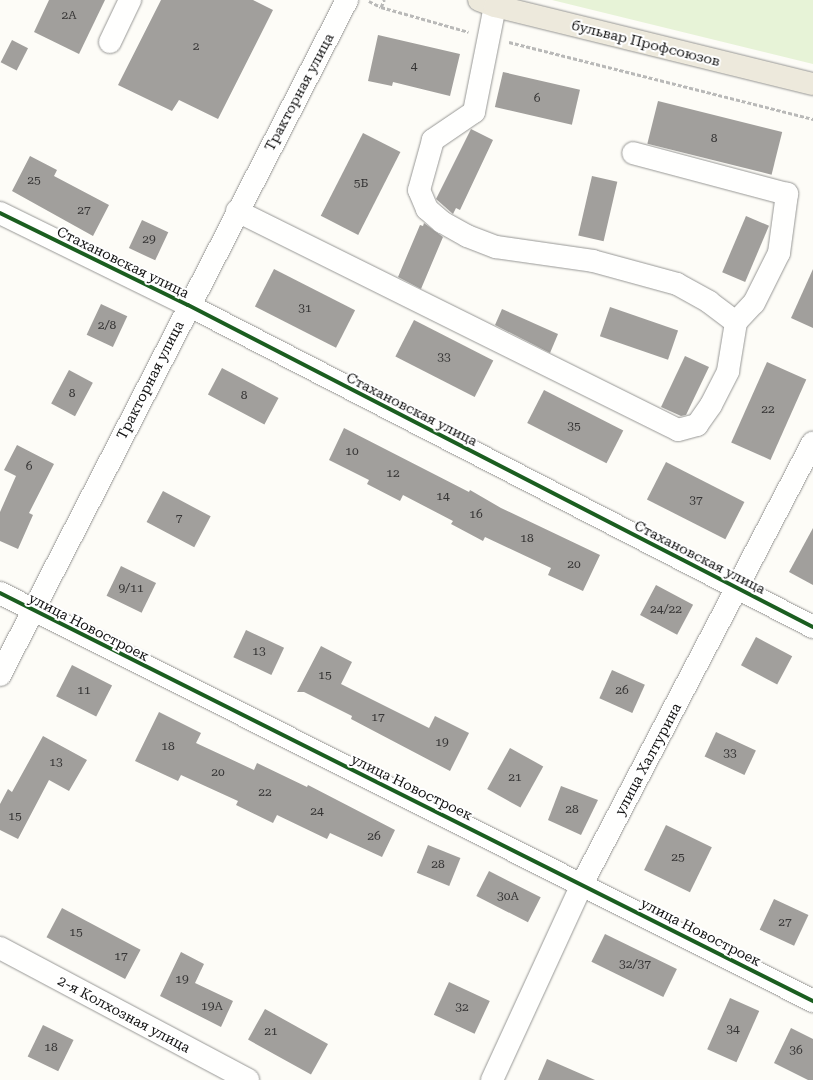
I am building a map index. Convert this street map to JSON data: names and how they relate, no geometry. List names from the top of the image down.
{
  "streets": {
    "main road": ["бульвар Профсоюзов"],
    "street": [
      "Тракторная улица",
      "Стахановская улица",
      "улица Новостроек",
      "улица Халтурина",
      "2-я Колхозная улица"
    ]
  },
  "crossings": [
    ["Тракторная улица", "Стахановская улица"],
    ["Тракторная улица", "улица Новостроек"],
    ["Стахановская улица", "улица Халтурина"],
    ["улица Новостроек", "улица Халтурина"]
  ],
  "house_numbers": [
    "2А",
    "2",
    "4",
    "6",
    "8",
    "25",
    "5Б",
    "27",
    "29",
    "31",
    "2/8",
    "33",
    "8",
    "8",
    "22",
    "35",
    "10",
    "6",
    "12",
    "14",
    "37",
    "16",
    "7",
    "18",
    "20",
    "9/11",
    "24/22",
    "13",
    "15",
    "11",
    "26",
    "17",
    "19",
    "18",
    "33",
    "13",
    "20",
    "21",
    "22",
    "28",
    "24",
    "15",
    "26",
    "25",
    "28",
    "30А",
    "27",
    "15",
    "17",
    "32/37",
    "19",
    "19А",
    "32",
    "34",
    "21",
    "18",
    "36"
  ]
}
